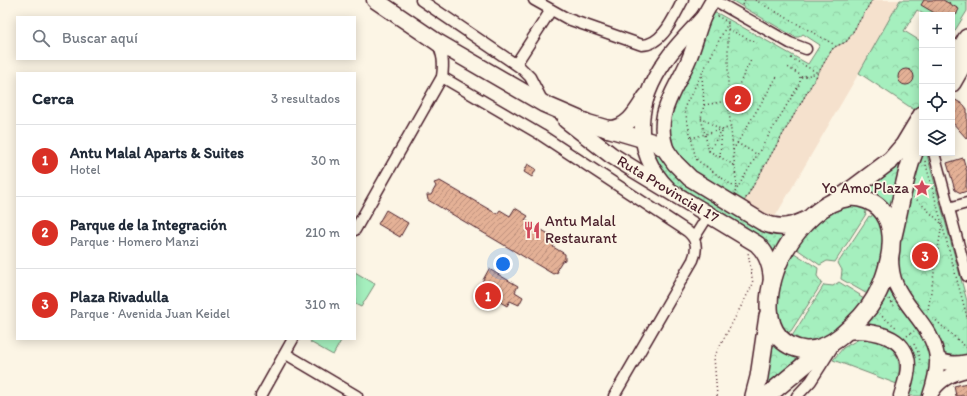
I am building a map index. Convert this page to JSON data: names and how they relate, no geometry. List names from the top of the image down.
{
  "streets": {
    "main road": ["Ruta Provincial 17"]
  },
  "places": {
    "place": ["Yo Amo Plaza"],
    "restaurant": ["Antu Malal Restaurant"]
  },
  "page": {
    "map_buttons": ["+", "−"],
    "search": "Buscar aquí",
    "heading": ["Cerca", "3 resultados"],
    "pins": ["2", "3", "1"],
    "list": [
      {
        "mark": "1",
        "name": "Antu Malal Aparts & Suites",
        "note": "Hotel",
        "value": "30 m"
      },
      {
        "mark": "2",
        "name": "Parque de la Integración",
        "note": "Parque · Homero Manzi",
        "value": "210 m"
      },
      {
        "mark": "3",
        "name": "Plaza Rivadulla",
        "note": "Parque · Avenida Juan Keidel",
        "value": "310 m"
      }
    ]
  }
}
